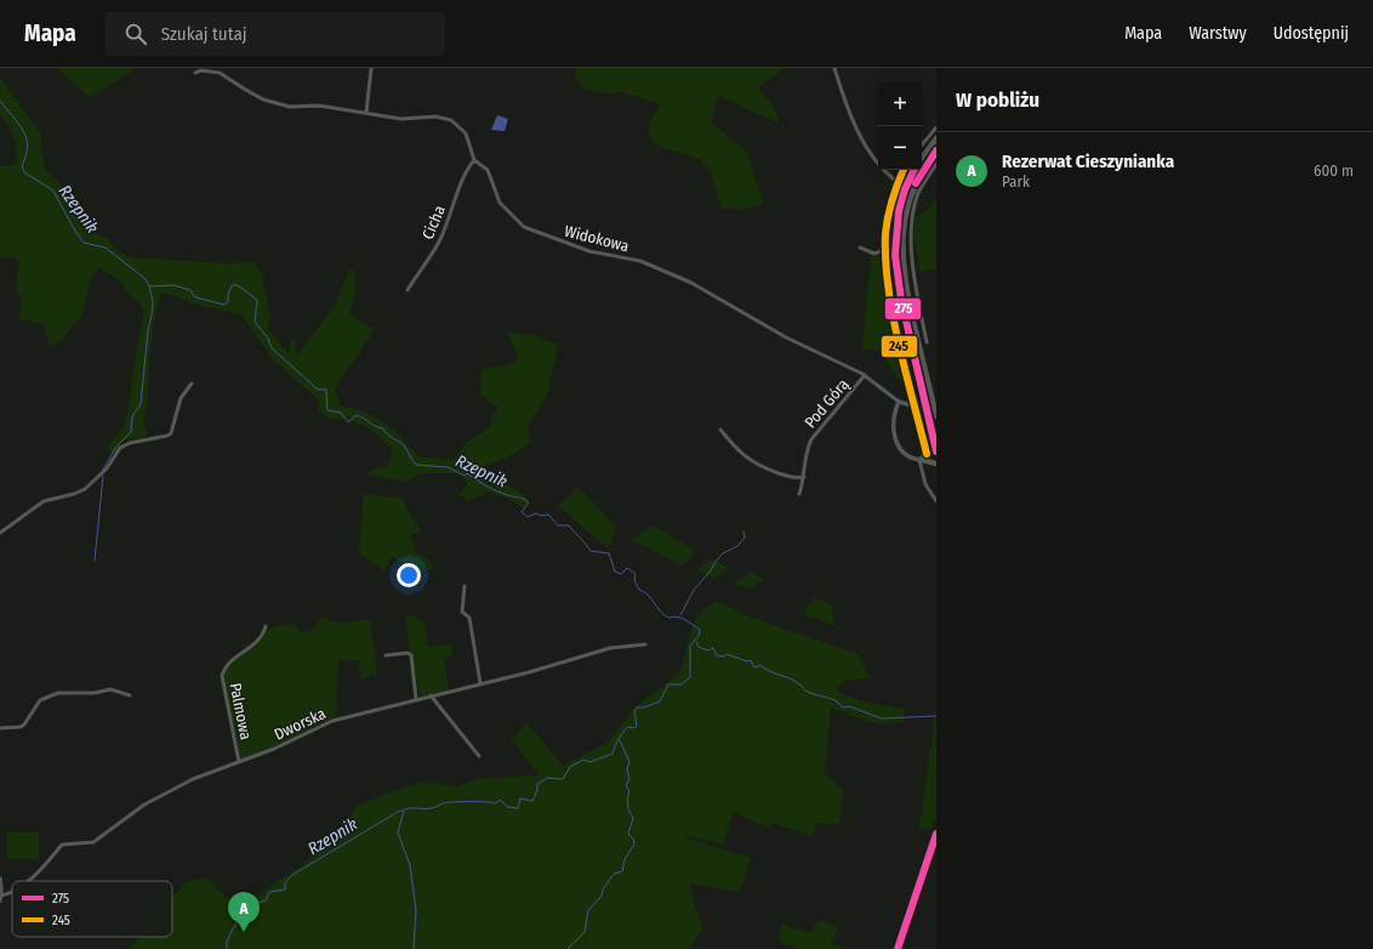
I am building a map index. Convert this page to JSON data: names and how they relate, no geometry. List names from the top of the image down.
{
  "streets": {
    "street": [
      "Cicha",
      "Widokowa",
      "Pod Górą",
      "Palmowa",
      "Dworska"
    ]
  },
  "crossings": [
    ["Cicha", "Widokowa"],
    ["Widokowa", "Pod Górą"],
    ["Palmowa", "Dworska"]
  ],
  "water": ["Rzepnik"],
  "lines": ["transit line 275", "transit line 245"],
  "legend": ["275", "245"],
  "page": {
    "header": "Mapa",
    "search": "Szukaj tutaj",
    "nav": ["Mapa", "Warstwy", "Udostępnij"],
    "heading": "W pobliżu",
    "map_buttons": ["+", "−"],
    "list": [
      {
        "mark": "A",
        "name": "Rezerwat Cieszynianka",
        "note": "Park",
        "value": "600 m"
      }
    ],
    "pins": "A"
  }
}
